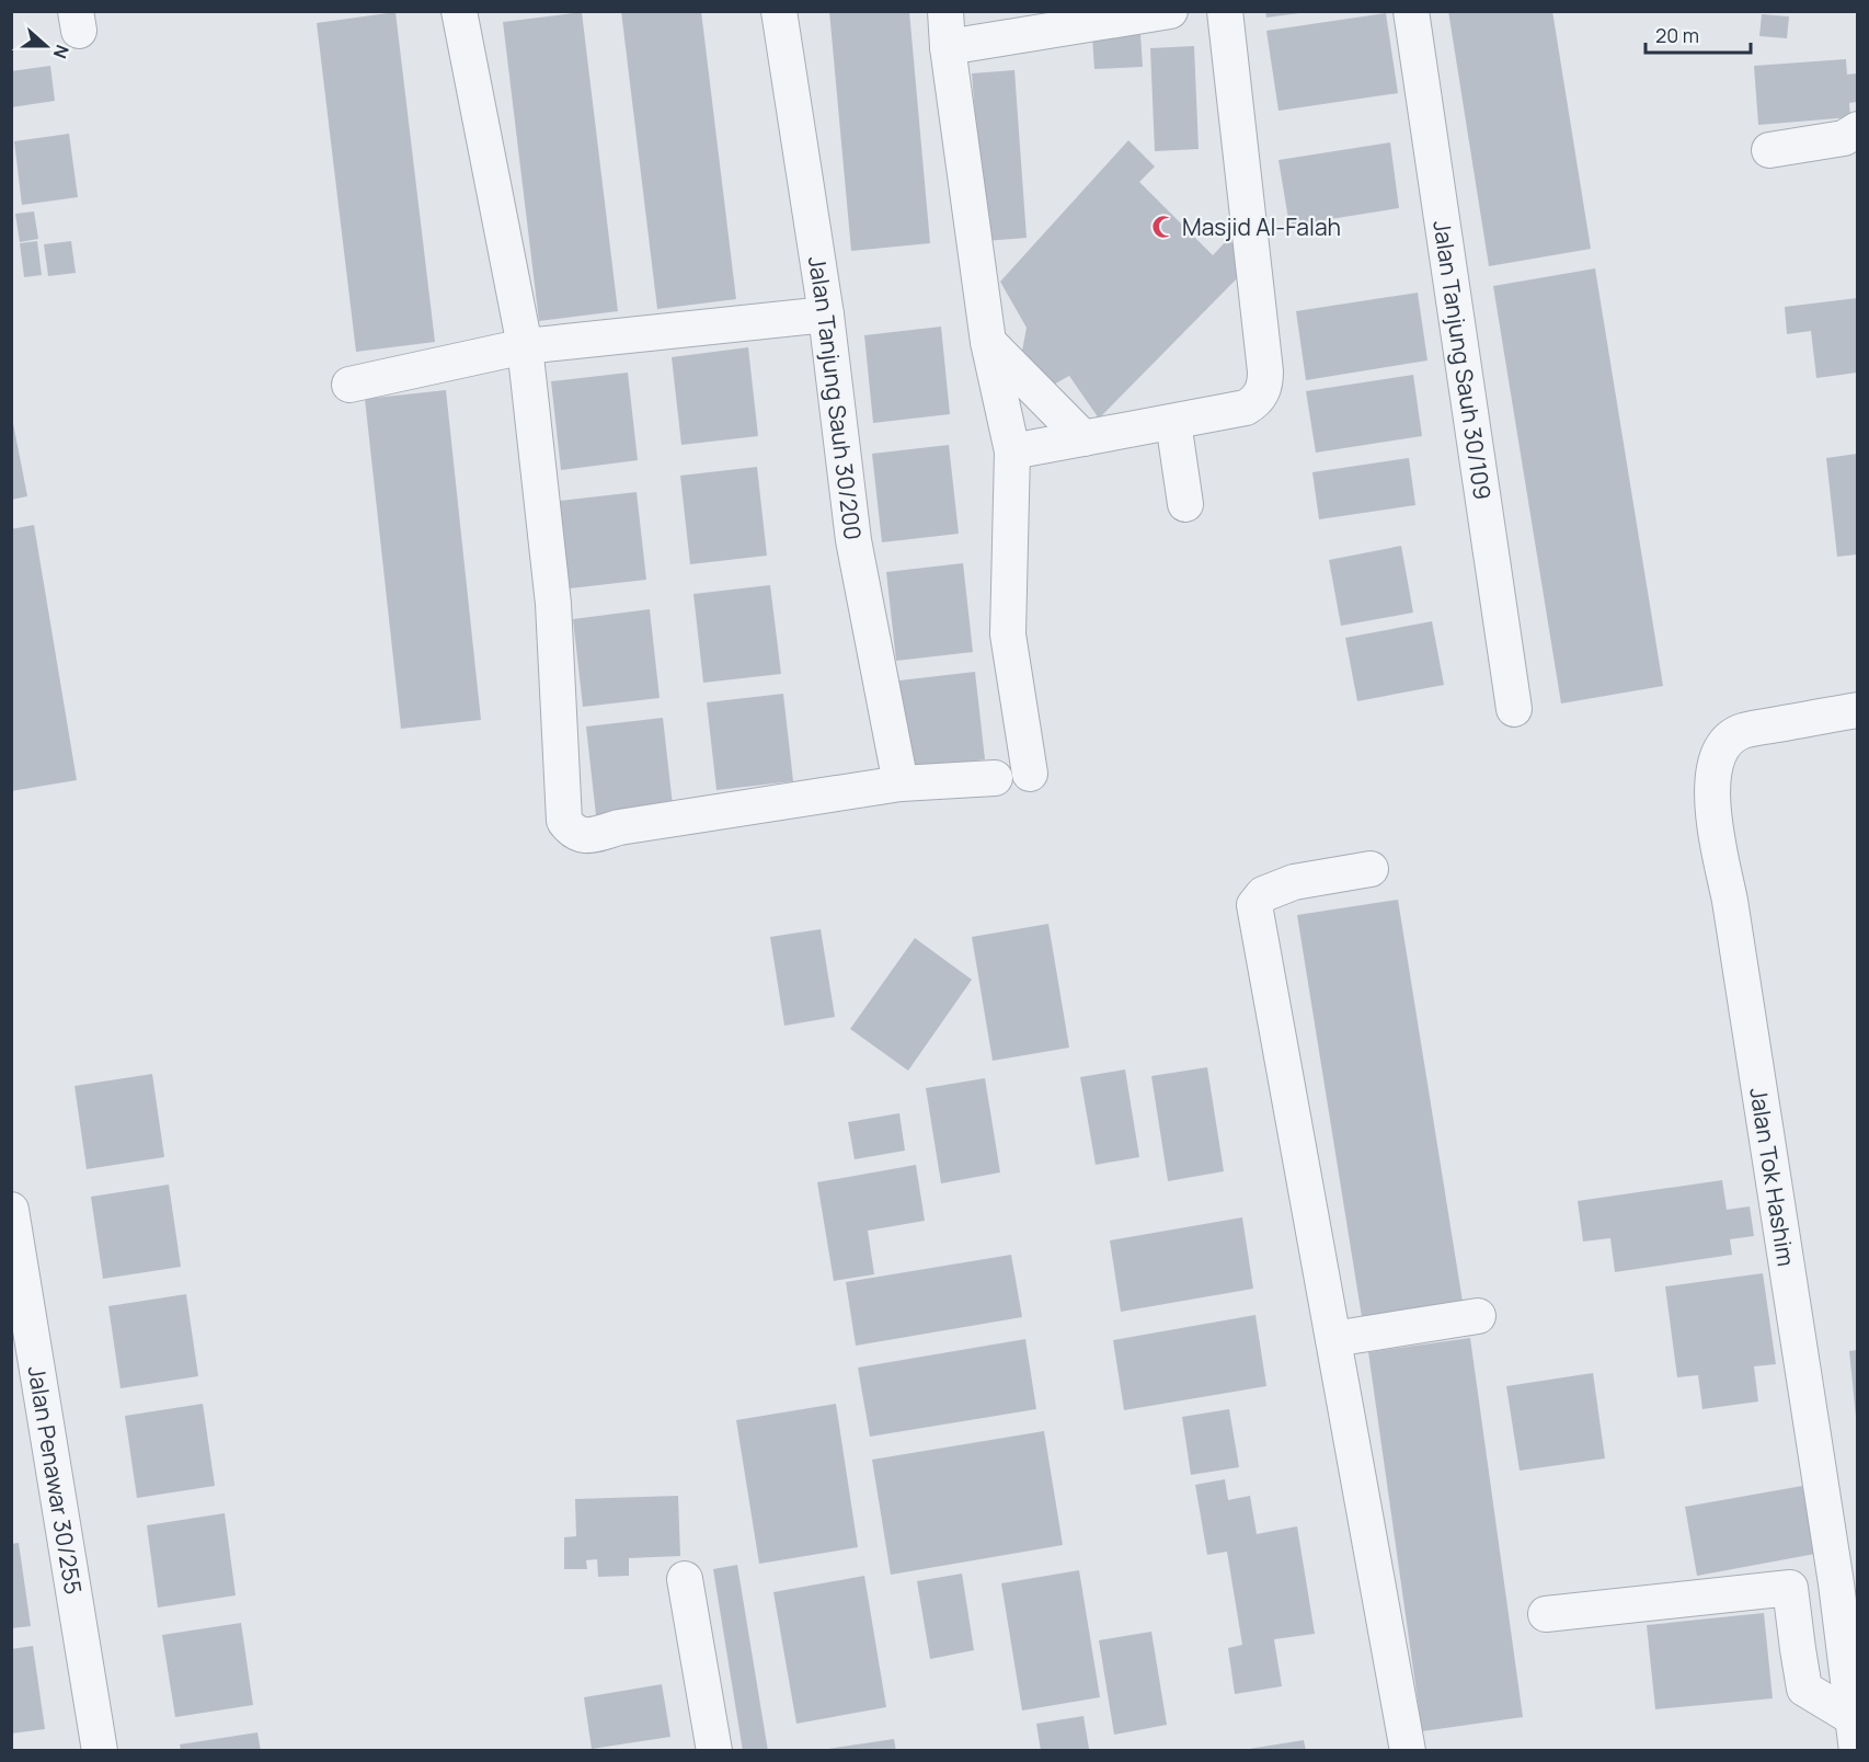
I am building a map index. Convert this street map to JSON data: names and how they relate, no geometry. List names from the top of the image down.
{
  "streets": {
    "street": [
      "Jalan Tanjung Sauh 30/109",
      "Jalan Tanjung Sauh 30/200",
      "Jalan Tok Hashim",
      "Jalan Penawar 30/255"
    ]
  },
  "places": {
    "mosque": ["Masjid Al-Falah"]
  },
  "scale_bar": "20 m",
  "north": "right"
}
